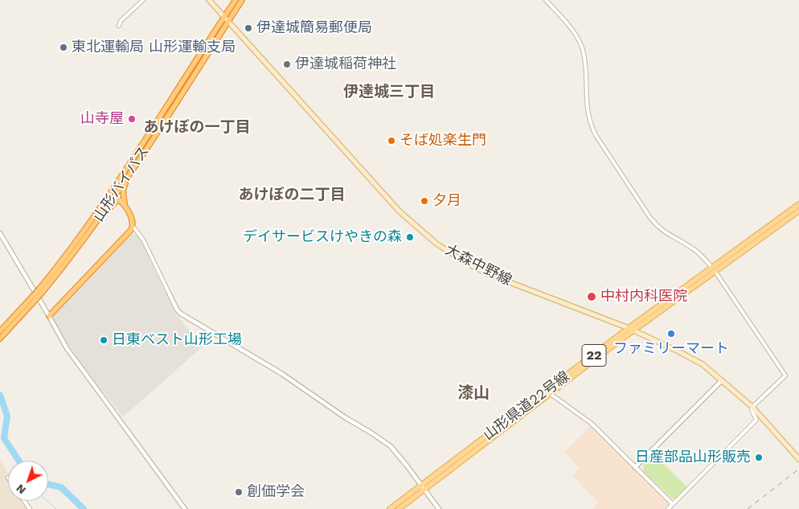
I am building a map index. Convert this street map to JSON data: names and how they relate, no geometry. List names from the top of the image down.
{
  "streets": {
    "highway": ["山形バイパス"],
    "main road": ["大森中野線", "22", "山形県道22号線"]
  },
  "crossings": [
    ["山形バイパス", "大森中野線"],
    ["大森中野線", "山形県道22号線"]
  ],
  "districts": [
    "伊達城三丁目",
    "あけぼの一丁目",
    "あけぼの二丁目",
    "漆山"
  ],
  "places": [
    "伊達城簡易郵便局",
    "東北運輸局 山形運輸支局",
    "伊達城稲荷神社",
    "山寺屋",
    "そば処楽生門",
    "夕月",
    "デイサービスけやきの森",
    "中村内科医院",
    "ファミリーマート",
    "日東ベスト山形工場",
    "日産部品山形販売",
    "創価学会"
  ],
  "north": "bottom left"
}
